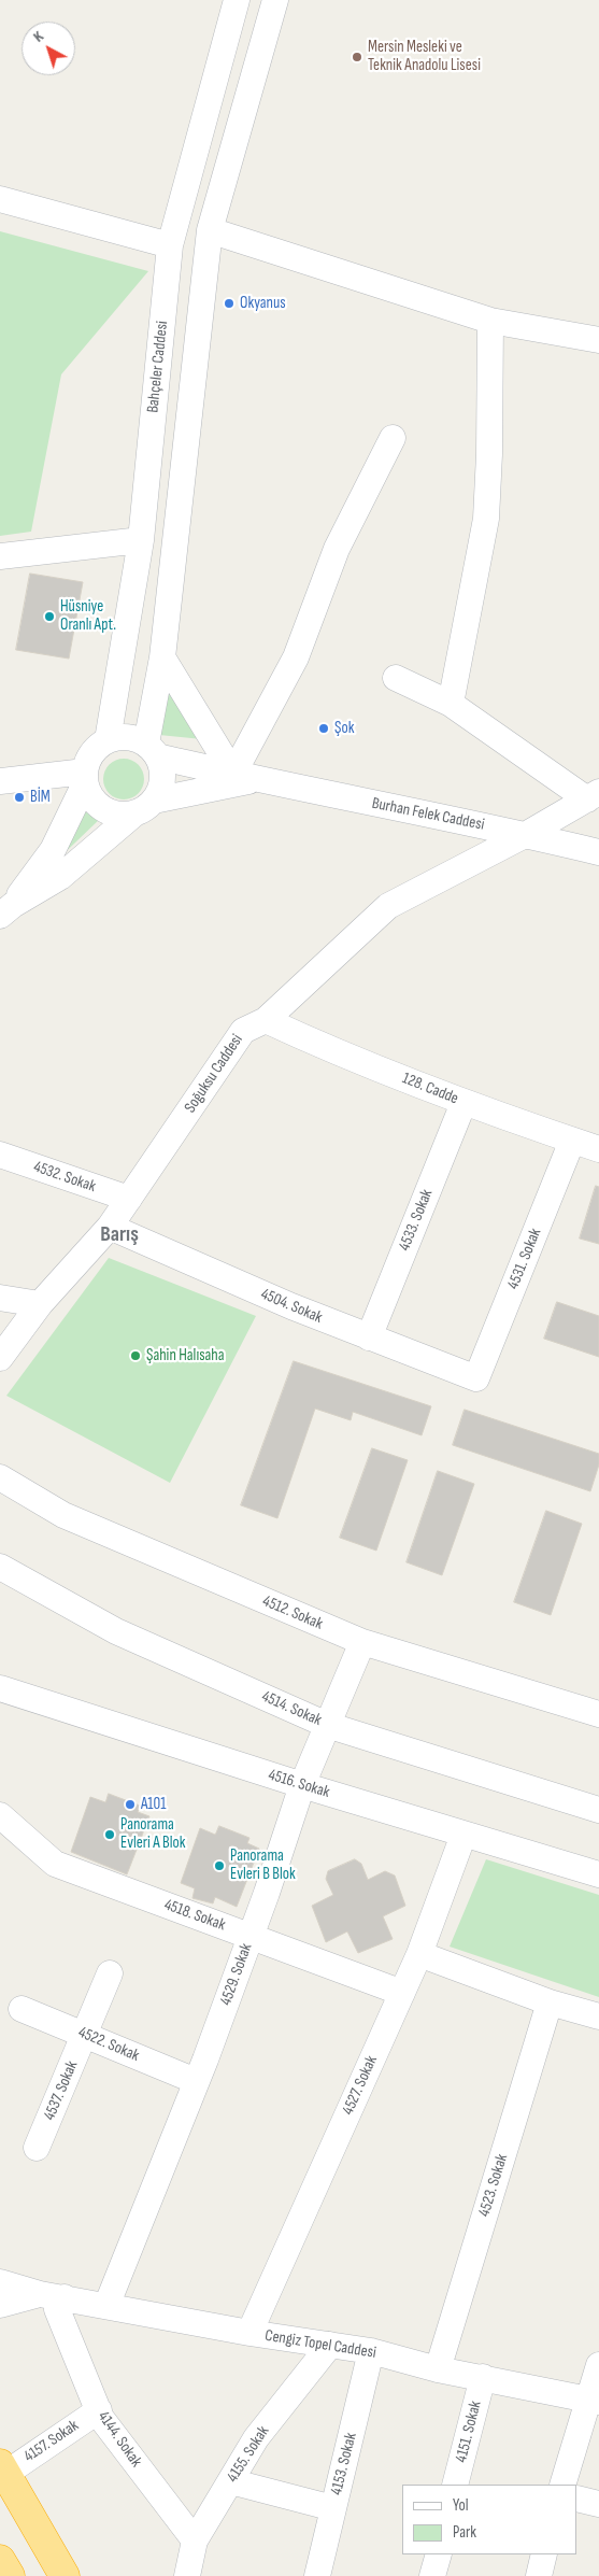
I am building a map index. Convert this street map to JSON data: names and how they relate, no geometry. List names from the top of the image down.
{
  "streets": {
    "street": [
      "Bahçeler Caddesi",
      "Burhan Felek Caddesi",
      "Soğuksu Caddesi",
      "128. Cadde",
      "4532. Sokak",
      "4533. Sokak",
      "4531. Sokak",
      "4504. Sokak",
      "4512. Sokak",
      "4514. Sokak",
      "4516. Sokak",
      "4518. Sokak",
      "4529. Sokak",
      "4522. Sokak",
      "4527. Sokak",
      "4537. Sokak",
      "4523. Sokak",
      "Cengiz Topel Caddesi",
      "4151. Sokak",
      "4144. Sokak",
      "4157. Sokak",
      "4155. Sokak",
      "4153. Sokak"
    ]
  },
  "crossings": [
    ["Bahçeler Caddesi", "Burhan Felek Caddesi"],
    ["Burhan Felek Caddesi", "Soğuksu Caddesi"],
    ["Soğuksu Caddesi", "128. Cadde"],
    ["Soğuksu Caddesi", "4532. Sokak"],
    ["Soğuksu Caddesi", "4504. Sokak"],
    ["128. Cadde", "4533. Sokak"],
    ["128. Cadde", "4531. Sokak"],
    ["4533. Sokak", "4504. Sokak"],
    ["4531. Sokak", "4504. Sokak"],
    ["4512. Sokak", "4529. Sokak"],
    ["4514. Sokak", "4529. Sokak"],
    ["4516. Sokak", "4529. Sokak"],
    ["4516. Sokak", "4527. Sokak"],
    ["4518. Sokak", "4529. Sokak"],
    ["4518. Sokak", "4527. Sokak"],
    ["4529. Sokak", "4522. Sokak"],
    ["4529. Sokak", "Cengiz Topel Caddesi"],
    ["4522. Sokak", "4537. Sokak"],
    ["4527. Sokak", "Cengiz Topel Caddesi"],
    ["4523. Sokak", "Cengiz Topel Caddesi"],
    ["Cengiz Topel Caddesi", "4151. Sokak"],
    ["Cengiz Topel Caddesi", "4144. Sokak"],
    ["Cengiz Topel Caddesi", "4155. Sokak"],
    ["Cengiz Topel Caddesi", "4153. Sokak"],
    ["4144. Sokak", "4157. Sokak"],
    ["4144. Sokak", "4155. Sokak"]
  ],
  "districts": ["Barış"],
  "places": [
    "Mersin Mesleki ve Teknik Anadolu Lisesi",
    "Okyanus",
    "Hüsniye Oranlı Apt.",
    "Şok",
    "BİM",
    "Şahin Halısaha",
    "A101",
    "Panorama Evleri A Blok",
    "Panorama Evleri B Blok"
  ],
  "legend": ["Yol", "Park"],
  "north": "top left"
}
